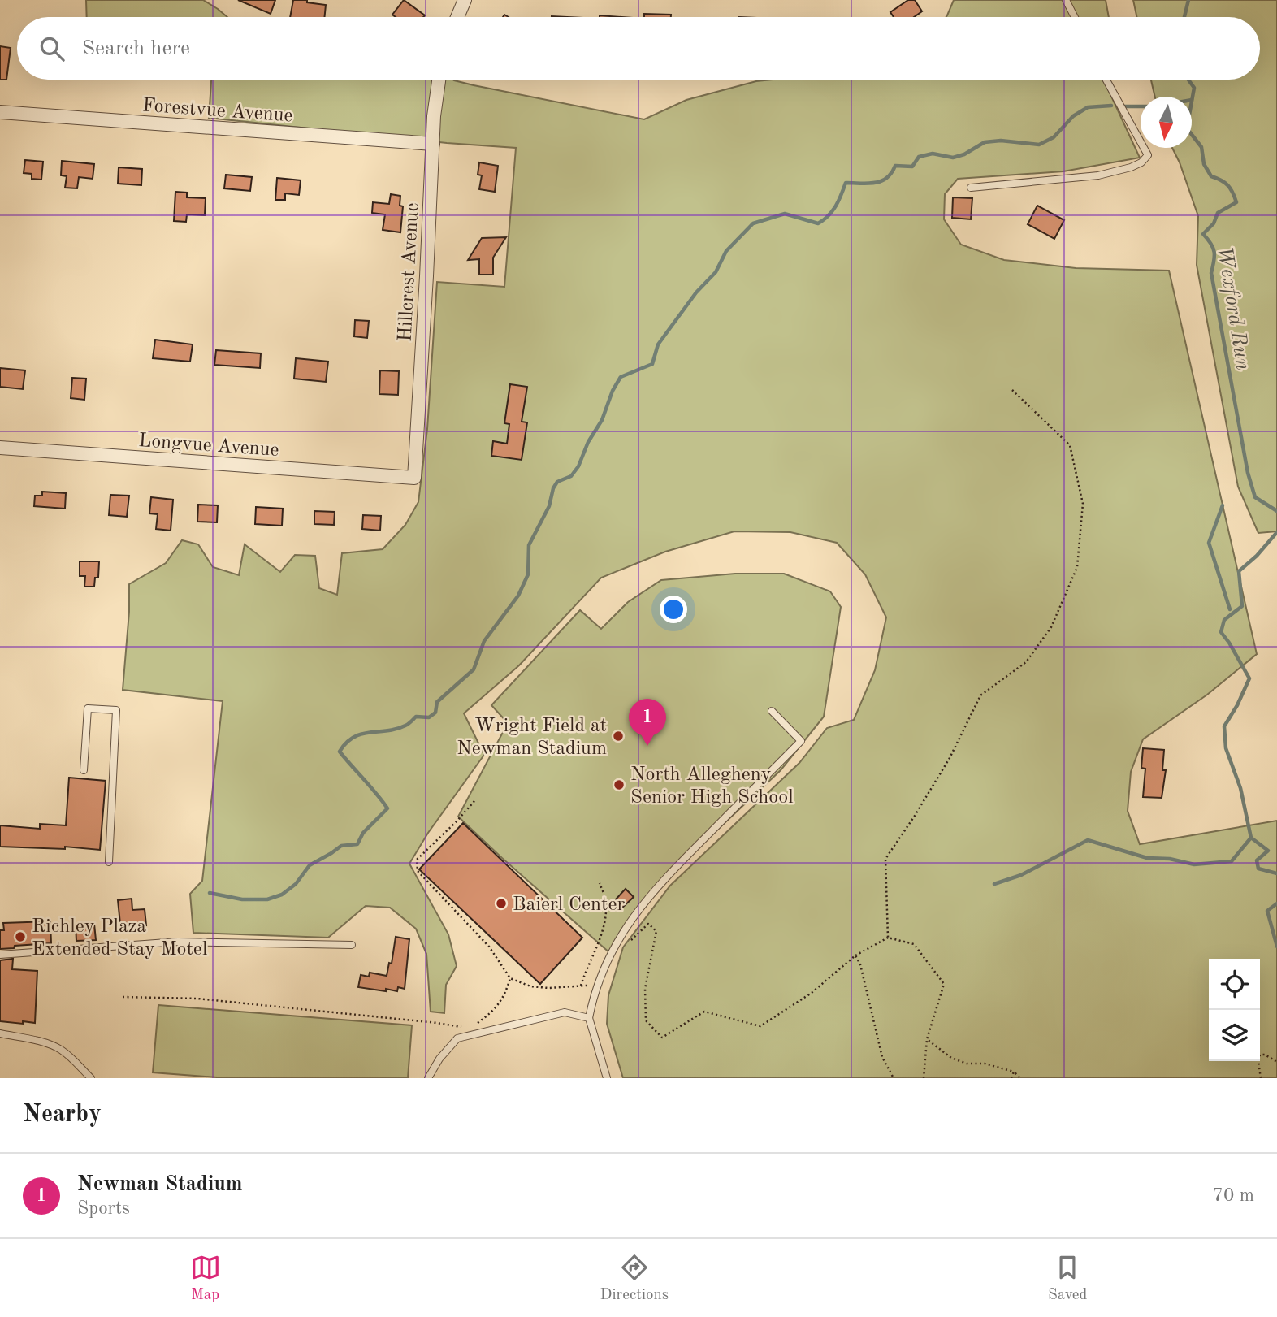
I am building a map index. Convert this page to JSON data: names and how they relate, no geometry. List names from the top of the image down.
{
  "streets": {
    "street": ["Forestvue Avenue", "Hillcrest Avenue", "Longvue Avenue"]
  },
  "crossings": [
    ["Forestvue Avenue", "Hillcrest Avenue"],
    ["Hillcrest Avenue", "Longvue Avenue"]
  ],
  "water": ["Wexford Run"],
  "places": [
    "Wright Field at Newman Stadium",
    "North Allegheny Senior High School",
    "Baierl Center",
    "Richley Plaza Extended Stay Motel"
  ],
  "north": "bottom",
  "page": {
    "search": "Search here",
    "pins": "1",
    "heading": "Nearby",
    "list": [
      {
        "mark": "1",
        "name": "Newman Stadium",
        "note": "Sports",
        "value": "70 m"
      }
    ],
    "nav": ["Map", "Directions", "Saved"]
  }
}
